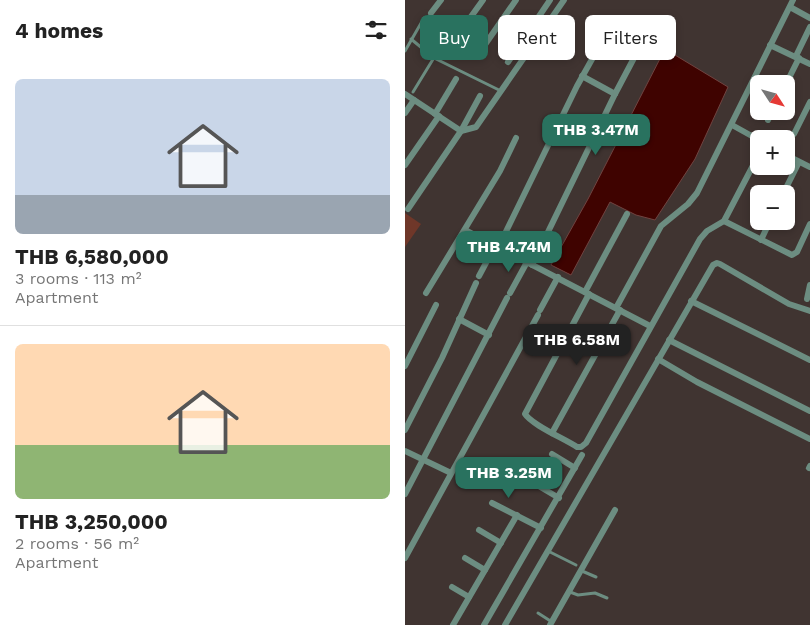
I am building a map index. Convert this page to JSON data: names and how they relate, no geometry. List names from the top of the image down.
{
  "north": "bottom right",
  "page": {
    "heading": "4 homes",
    "chip": ["Buy", "Rent", "Filters"],
    "list": [
      {
        "name": "THB 6,580,000",
        "note": "3 rooms · 113 m² · Apartment"
      },
      {
        "name": "THB 3,250,000",
        "note": "2 rooms · 56 m² · Apartment"
      }
    ],
    "map_buttons": ["+", "−"],
    "price": [
      "THB 3.47M",
      "THB 4.74M",
      "THB 6.58M",
      "THB 3.25M"
    ]
  }
}
